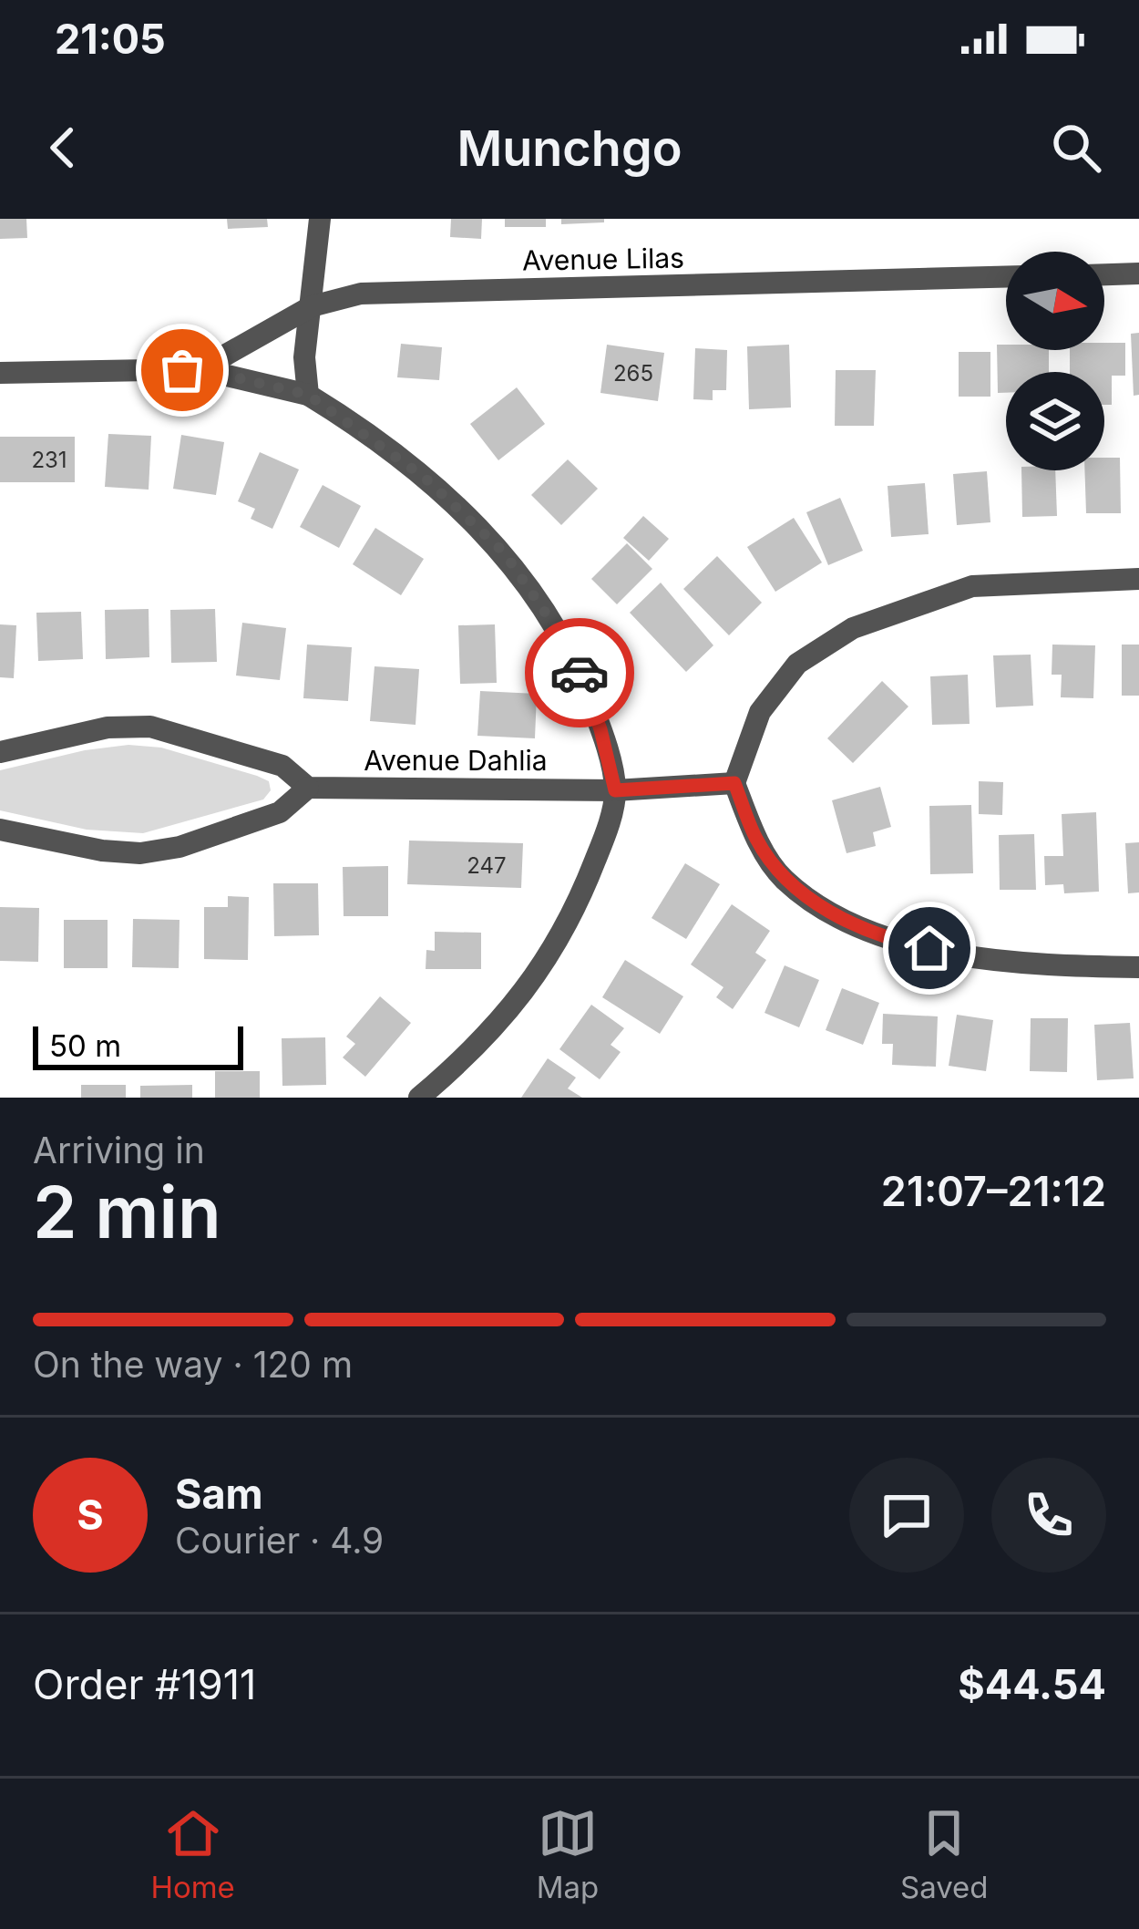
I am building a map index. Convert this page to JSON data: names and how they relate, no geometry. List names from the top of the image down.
{
  "streets": {
    "street": ["Avenue Lilas", "Avenue Dahlia"]
  },
  "house_numbers": ["265", "231", "247"],
  "scale_bar": "50 m",
  "north": "right",
  "page": {
    "status": "21:05",
    "header": "Munchgo",
    "scale": "50 m",
    "heading": ["2 min", "Arriving in", "21:07–21:12"],
    "panel": [
      "Sam",
      "Courier · 4.9",
      "Order #1911",
      "$44.54"
    ],
    "bar": "On the way · 120 m",
    "round": "S",
    "tabs": ["Home", "Map", "Saved"]
  }
}
